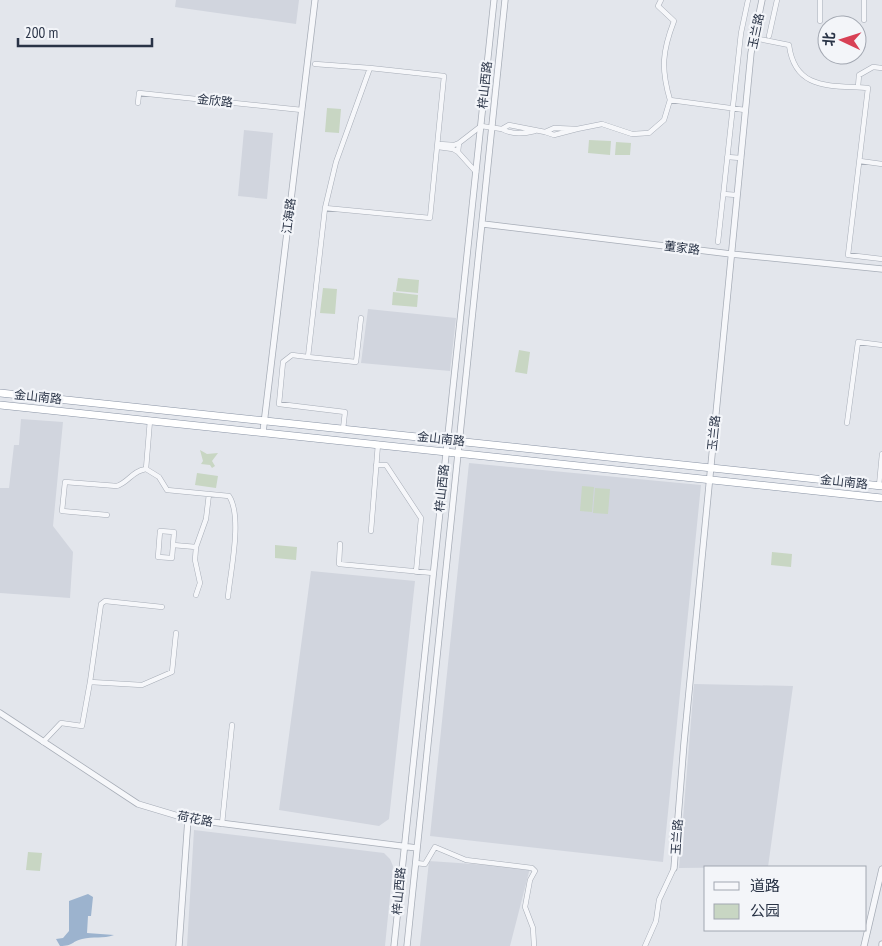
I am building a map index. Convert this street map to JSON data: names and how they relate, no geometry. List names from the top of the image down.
{
  "streets": {
    "highway": ["金山南路"],
    "street": [
      "玉兰路",
      "梓山西路",
      "金欣路",
      "江海路",
      "董家路",
      "荷花路"
    ]
  },
  "crossings": [
    ["玉兰路", "董家路"],
    ["玉兰路", "金山南路"],
    ["梓山西路", "董家路"],
    ["梓山西路", "金山南路"],
    ["梓山西路", "荷花路"],
    ["金欣路", "江海路"],
    ["江海路", "金山南路"]
  ],
  "legend": ["道路", "公园"],
  "scale_bar": "200 m",
  "north": "left"
}
